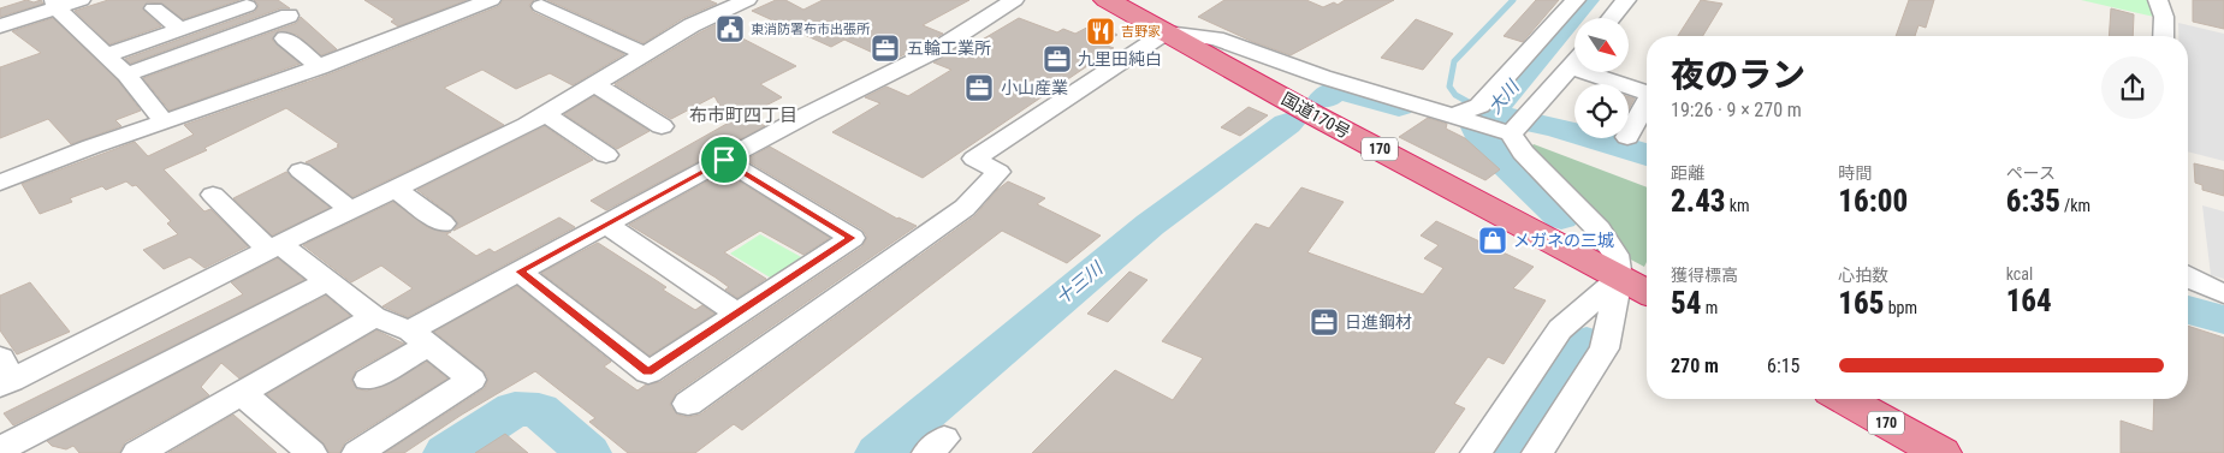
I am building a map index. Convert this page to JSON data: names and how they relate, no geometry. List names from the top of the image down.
{
  "streets": {
    "highway": ["国道170号", "170"]
  },
  "districts": ["布市町四丁目"],
  "water": ["大川", "十三川"],
  "places": {
    "public building": ["東消防署布市出張所"],
    "restaurant": ["吉野家"],
    "office": [
      "五輪工業所",
      "九里田純白",
      "小山産業",
      "日進鋼材"
    ],
    "shop": ["メガネの三城"]
  },
  "north": "bottom right",
  "page": {
    "heading": ["夜のラン", "19:26 · 9 × 270 m"],
    "stats": [
      ["距離", "2.43 km"],
      ["時間", "16:00"],
      ["ペース", "6:35 /km"],
      ["獲得標高", "54 m"],
      ["心拍数", "165 bpm"],
      ["kcal", "164"]
    ],
    "list": [
      {
        "name": "270 m",
        "note": "6:15"
      }
    ]
  }
}
